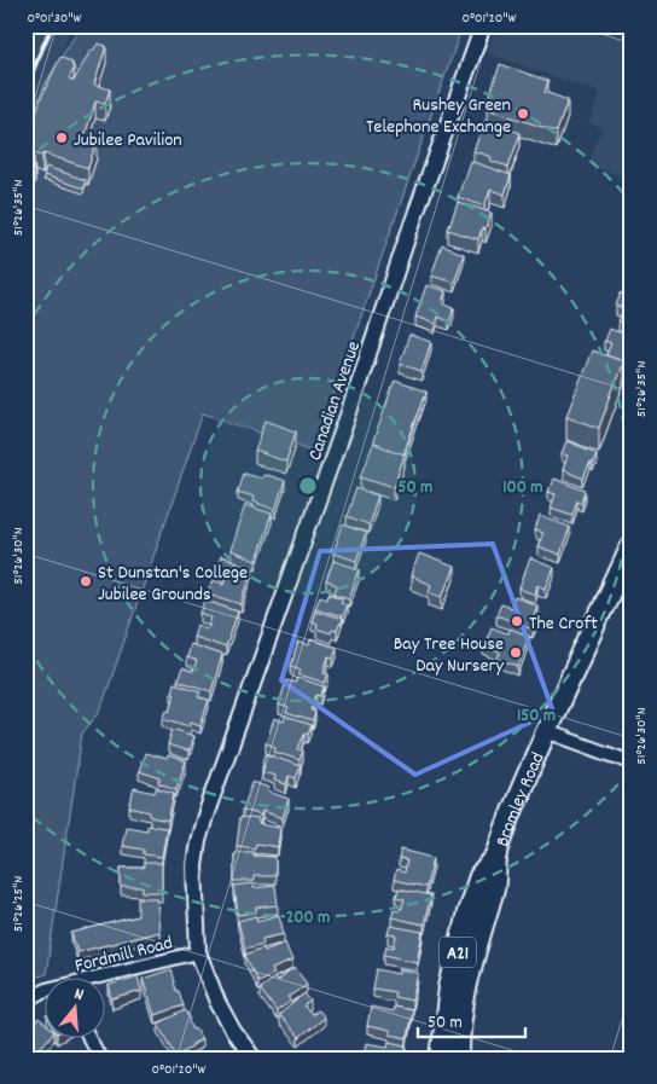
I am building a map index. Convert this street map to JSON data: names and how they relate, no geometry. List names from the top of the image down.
{
  "streets": {
    "highway": ["Bromley Road", "A21"],
    "street": ["Canadian Avenue", "Fordmill Road"]
  },
  "crossings": [
    ["Canadian Avenue", "Fordmill Road"]
  ],
  "places": [
    "Rushey Green Telephone Exchange",
    "Jubilee Pavilion",
    "St Dunstan's College Jubilee Grounds",
    "The Croft",
    "Bay Tree House Day Nursery"
  ],
  "scale_bar": "50 m",
  "north": "top",
  "coordinates": [
    "0°01'30\"W",
    "0°01'20\"W",
    "51°26'35\"N",
    "51°26'30\"N",
    "51°26'25\"N"
  ],
  "rings": [
    "50 m",
    "100 m",
    "150 m",
    "200 m"
  ]
}
